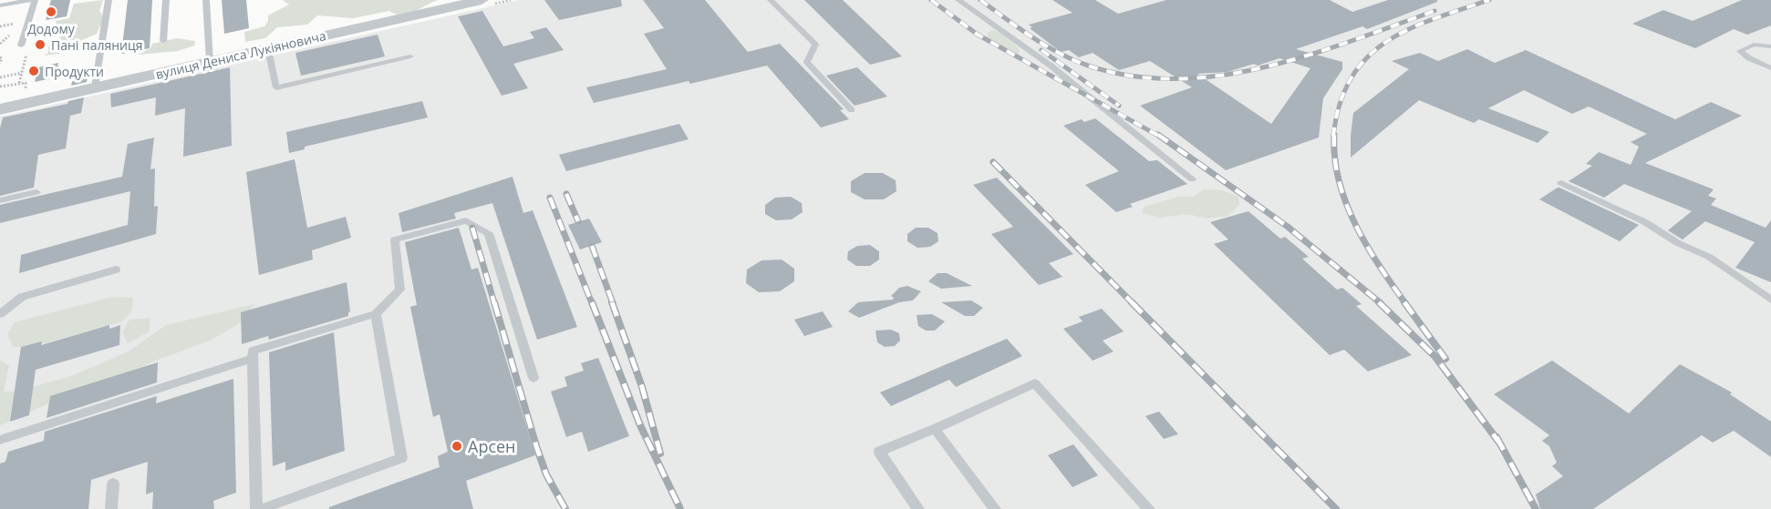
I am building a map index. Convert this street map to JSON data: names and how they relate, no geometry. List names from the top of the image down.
{
  "streets": {
    "street": ["вулиця Дениса Лукіяновича"]
  },
  "places": [
    "Додому",
    "Пані паляниця",
    "Продукти",
    "Арсен"
  ]
}
